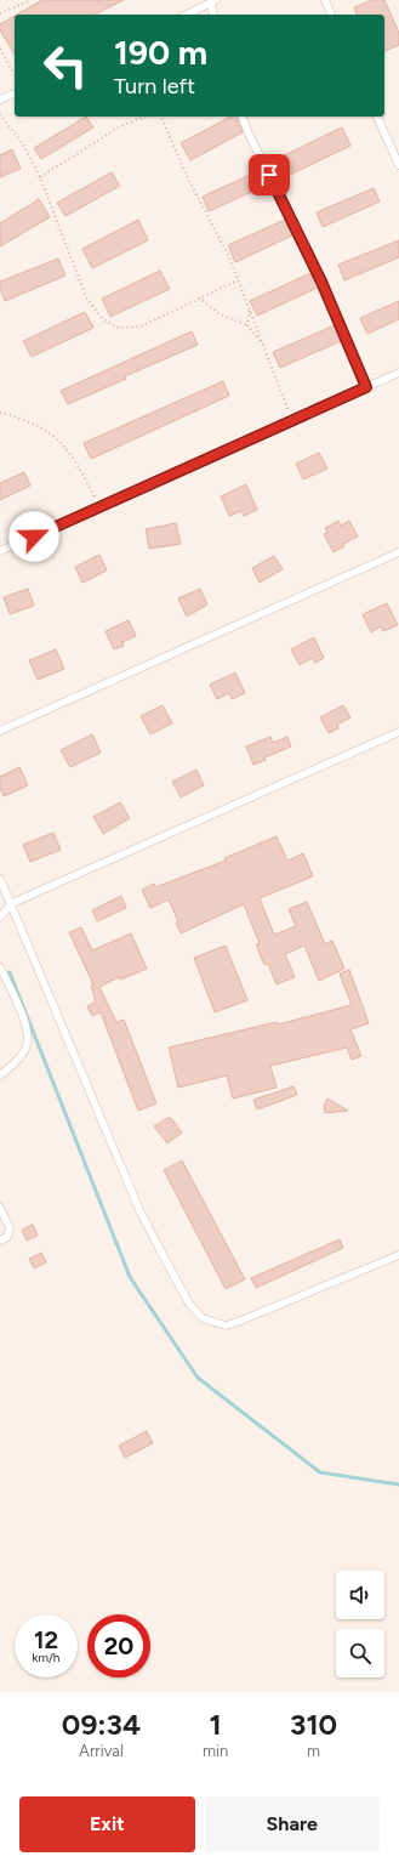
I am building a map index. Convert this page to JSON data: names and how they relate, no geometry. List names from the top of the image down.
{
  "page": {
    "turn": ["190 m", "Turn left"],
    "speed": "12 km/h",
    "limit": "20",
    "eta": [
      "09:34",
      "Arrival",
      "1",
      "min",
      "310",
      "m"
    ],
    "buttons": ["Exit", "Share"]
  }
}
